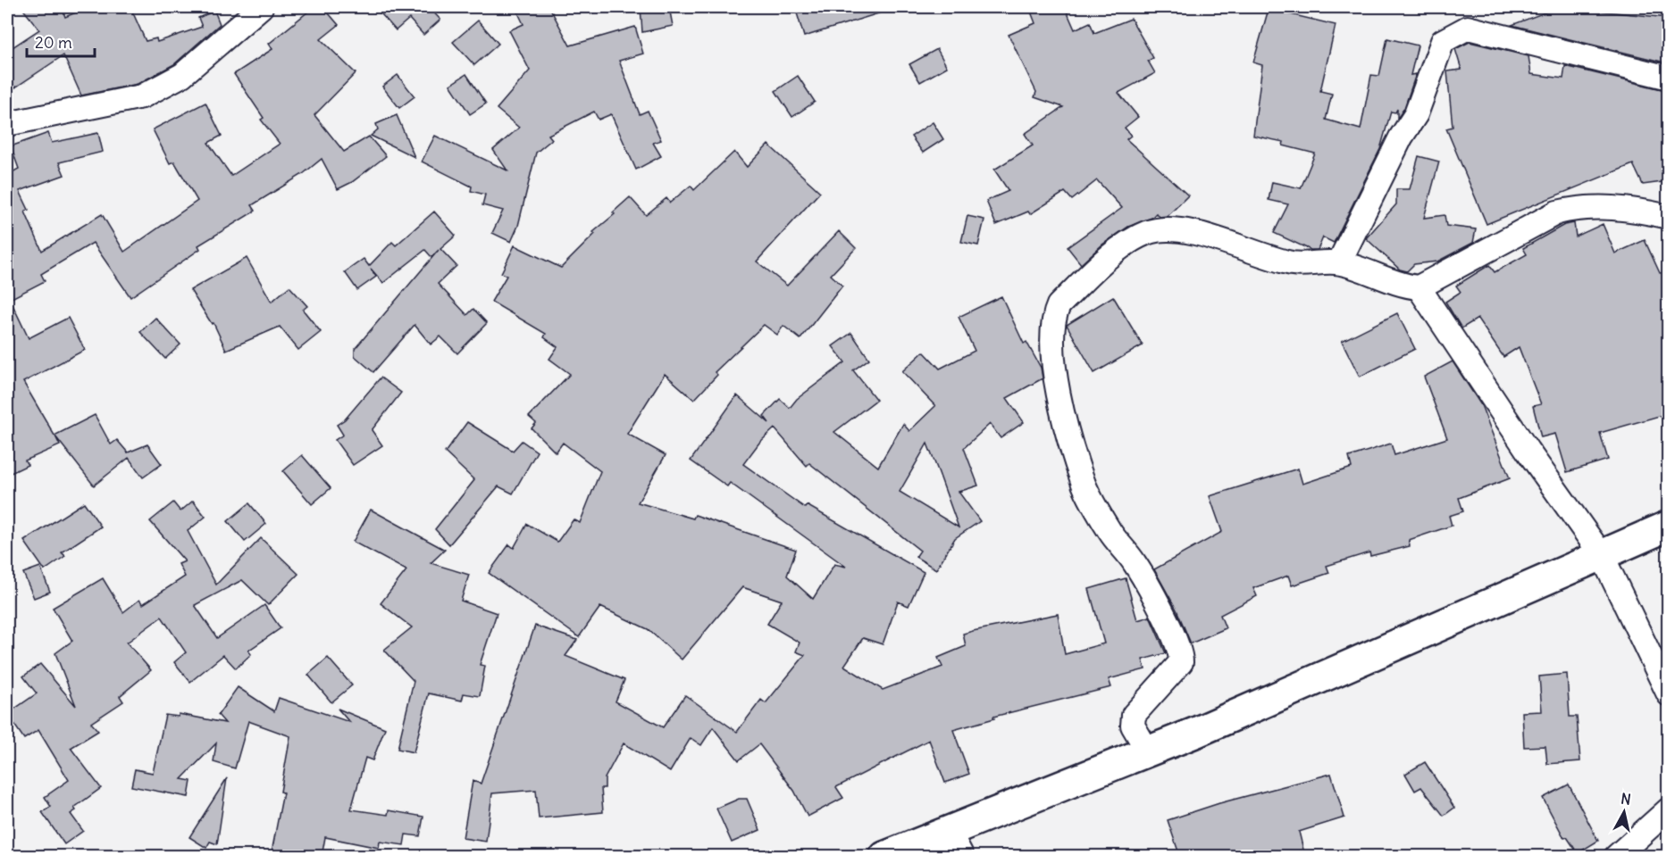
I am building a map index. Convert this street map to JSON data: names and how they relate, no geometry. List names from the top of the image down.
{
  "scale_bar": "20 m",
  "north": "top"
}
